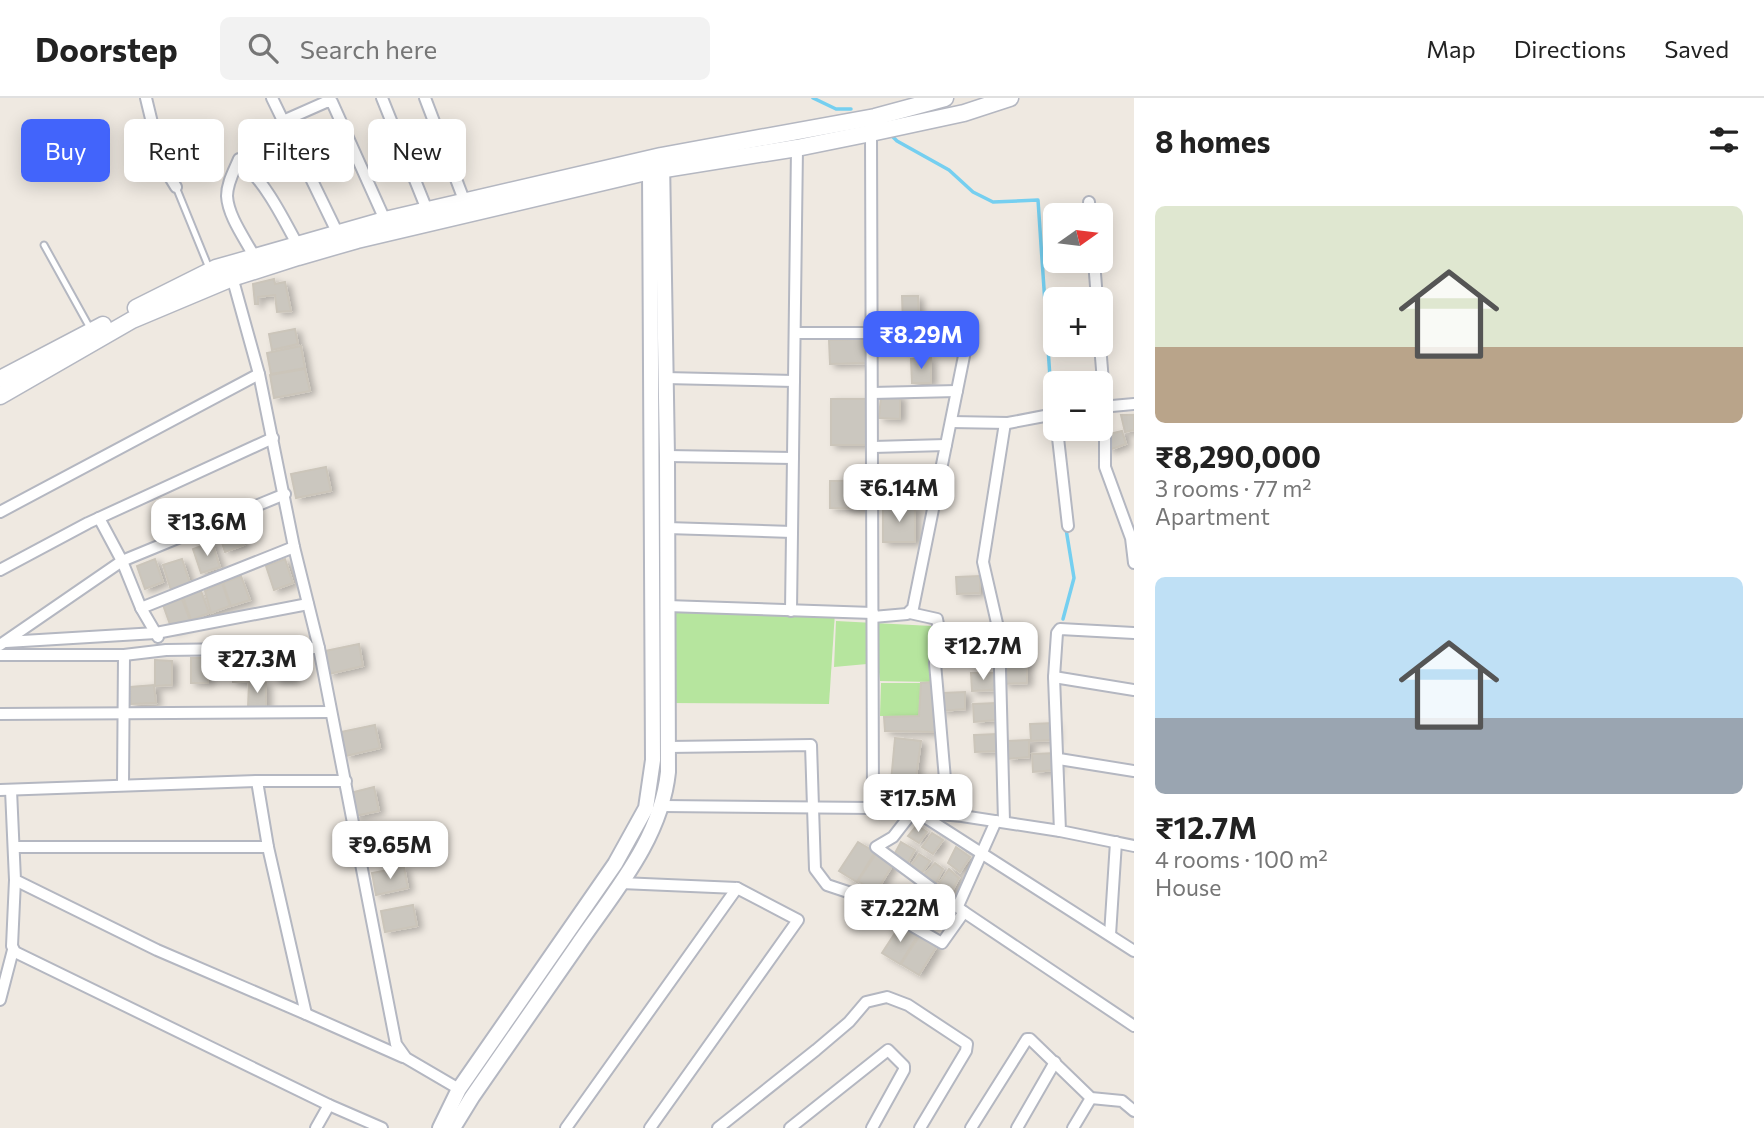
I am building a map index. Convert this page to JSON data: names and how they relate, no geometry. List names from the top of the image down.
{
  "north": "right",
  "page": {
    "header": "Doorstep",
    "search": "Search here",
    "nav": ["Map", "Directions", "Saved"],
    "heading": "8 homes",
    "chip": [
      "Buy",
      "Rent",
      "Filters",
      "New"
    ],
    "list": [
      {
        "name": "₹8,290,000",
        "note": "3 rooms · 77 m² · Apartment"
      },
      {
        "name": "₹12.7M",
        "note": "4 rooms · 100 m² · House"
      }
    ],
    "map_buttons": ["+", "−"],
    "price": [
      "₹8.29M",
      "₹6.14M",
      "₹13.6M",
      "₹12.7M",
      "₹27.3M",
      "₹17.5M",
      "₹9.65M",
      "₹7.22M"
    ]
  }
}
